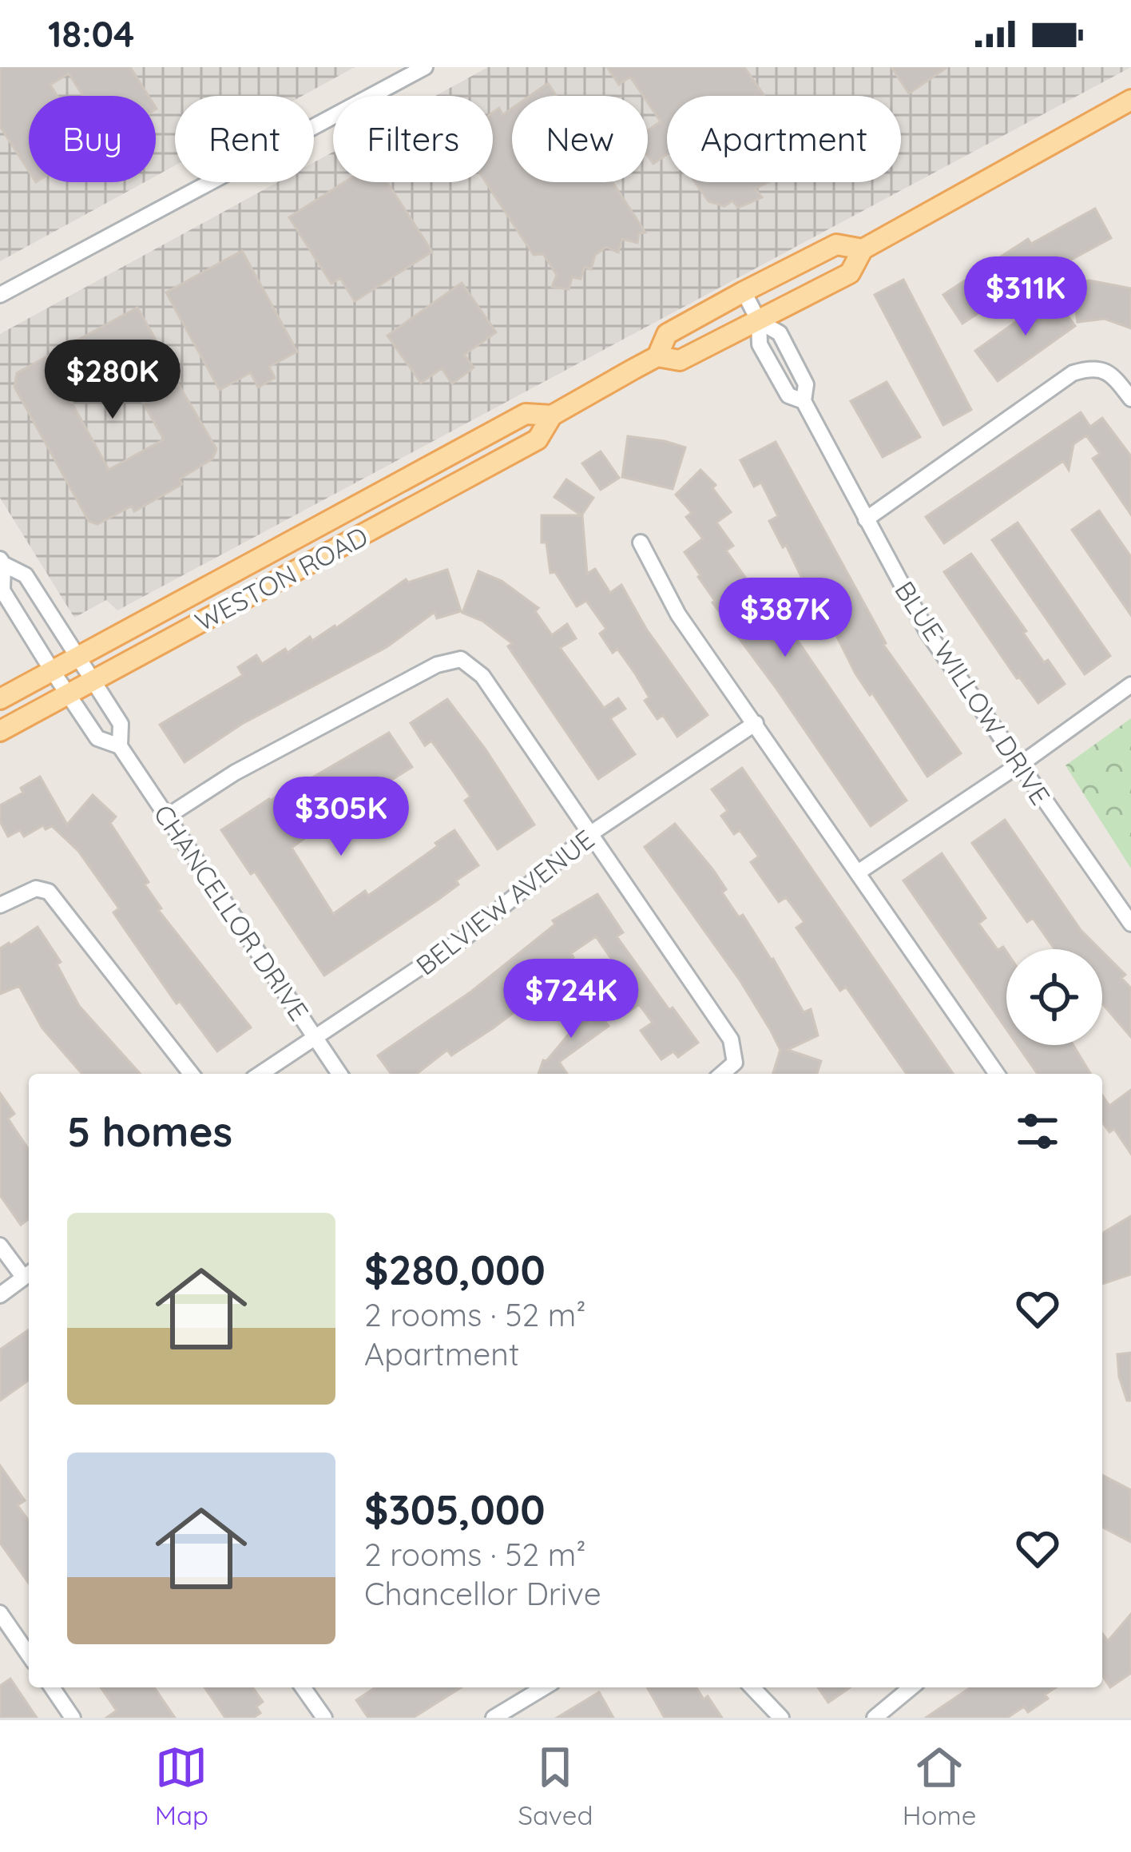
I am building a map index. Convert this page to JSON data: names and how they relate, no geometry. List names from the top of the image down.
{
  "streets": {
    "main road": ["WESTON ROAD"],
    "street": ["BLUE WILLOW DRIVE", "BELVIEW AVENUE", "CHANCELLOR DRIVE"]
  },
  "crossings": [
    ["WESTON ROAD", "BLUE WILLOW DRIVE"],
    ["WESTON ROAD", "CHANCELLOR DRIVE"],
    ["BELVIEW AVENUE", "CHANCELLOR DRIVE"]
  ],
  "page": {
    "status": "18:04",
    "chip": [
      "Buy",
      "Rent",
      "Filters",
      "New",
      "Apartment"
    ],
    "price": [
      "$311K",
      "$280K",
      "$387K",
      "$305K",
      "$724K"
    ],
    "heading": "5 homes",
    "list": [
      {
        "name": "$280,000",
        "note": "2 rooms · 52 m² · Apartment"
      },
      {
        "name": "$305,000",
        "note": "2 rooms · 52 m² · Chancellor Drive"
      }
    ],
    "tabs": ["Map", "Saved", "Home"]
  }
}
